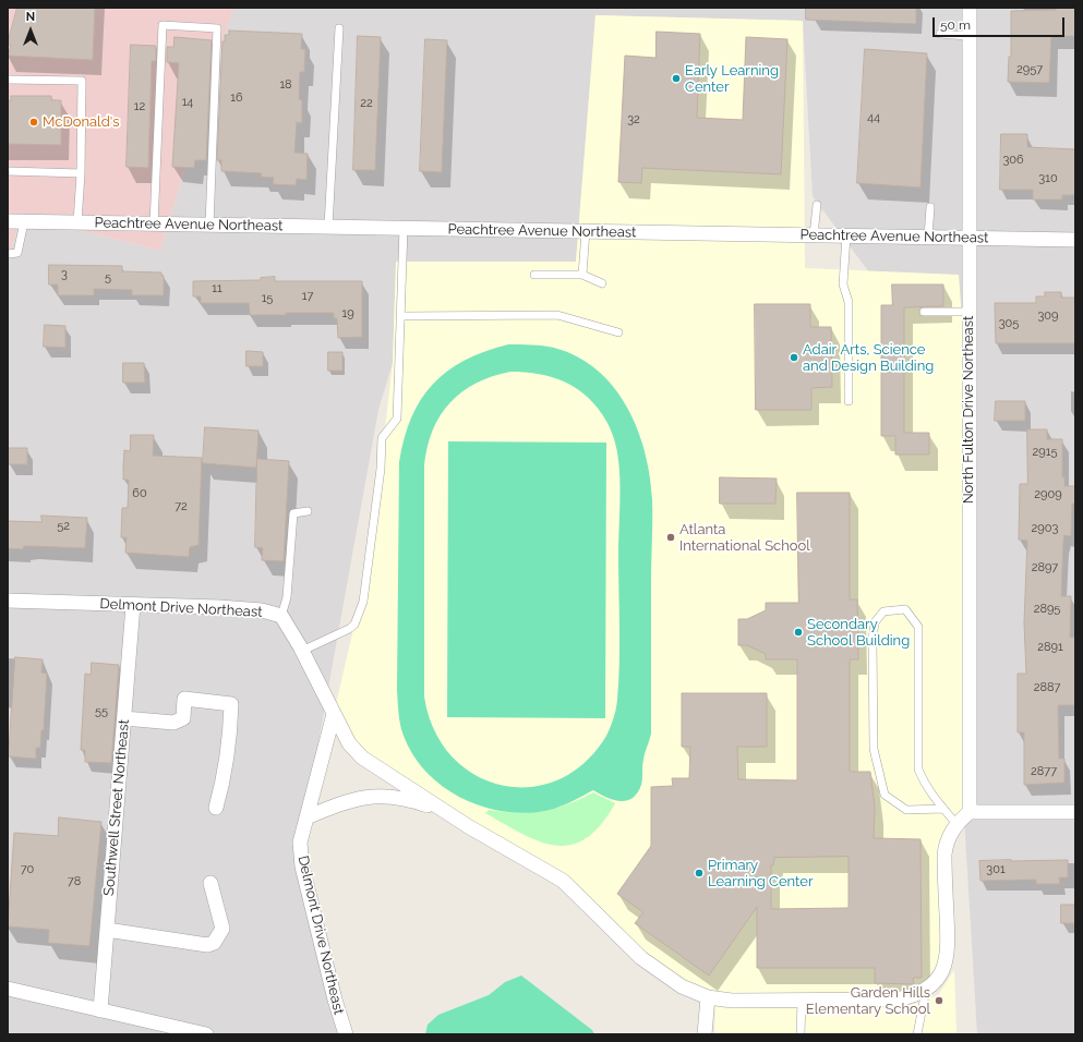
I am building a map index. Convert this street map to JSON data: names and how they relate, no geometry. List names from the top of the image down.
{
  "streets": {
    "street": [
      "Peachtree Avenue Northeast",
      "North Fulton Drive Northeast",
      "Delmont Drive Northeast",
      "Southwell Street Northeast"
    ]
  },
  "crossings": [
    ["Peachtree Avenue Northeast", "North Fulton Drive Northeast"],
    ["North Fulton Drive Northeast", "Delmont Drive Northeast"],
    ["Delmont Drive Northeast", "Southwell Street Northeast"]
  ],
  "places": [
    "Early Learning Center",
    "McDonald's",
    "Adair Arts, Science and Design Building",
    "Atlanta International School",
    "Secondary School Building",
    "Primary Learning Center",
    "Garden Hills Elementary School"
  ],
  "house_numbers": [
    "2957",
    "18",
    "16",
    "14",
    "22",
    "12",
    "44",
    "32",
    "306",
    "310",
    "3",
    "5",
    "11",
    "17",
    "15",
    "19",
    "309",
    "305",
    "2915",
    "60",
    "2909",
    "72",
    "52",
    "2903",
    "2897",
    "2895",
    "2891",
    "2887",
    "55",
    "2877",
    "70",
    "301",
    "78"
  ],
  "scale_bar": "50 m",
  "north": "top"
}
